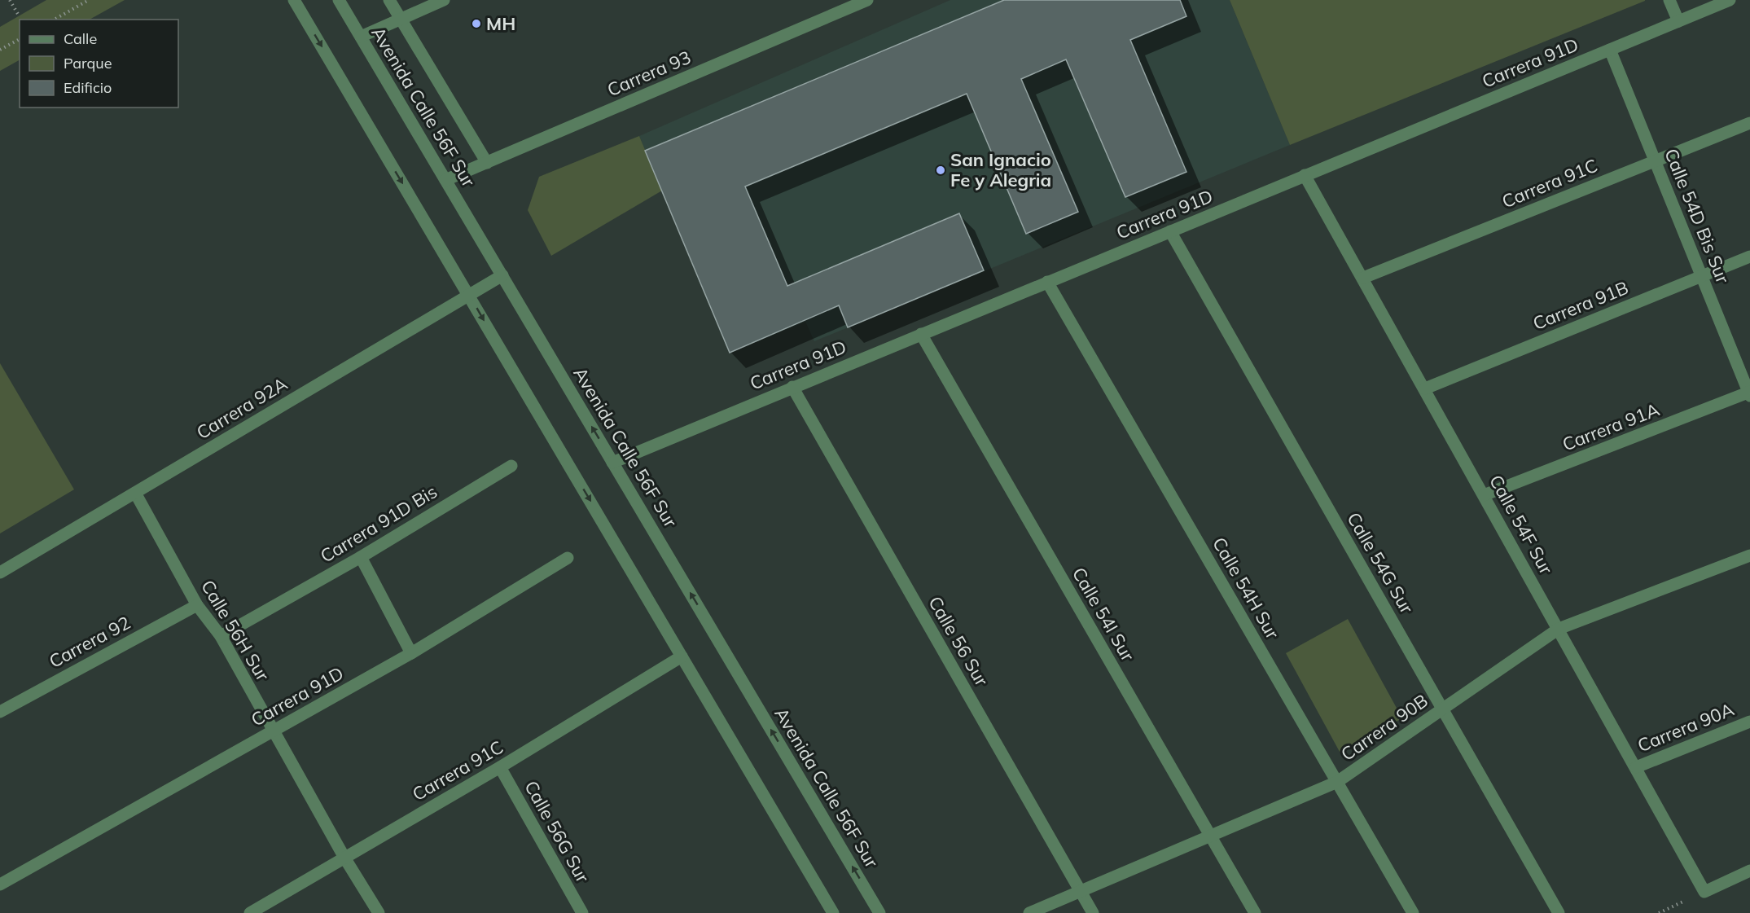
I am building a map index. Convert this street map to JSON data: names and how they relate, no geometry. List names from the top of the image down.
{
  "streets": {
    "street": [
      "Carrera 91D",
      "Carrera 93",
      "Avenida Calle 56F Sur",
      "Carrera 91C",
      "Calle 54D Bis Sur",
      "Carrera 91B",
      "Carrera 92A",
      "Carrera 91A",
      "Carrera 91D Bis",
      "Calle 54F Sur",
      "Calle 54G Sur",
      "Calle 54H Sur",
      "Calle 54I Sur",
      "Calle 56H Sur",
      "Calle 56 Sur",
      "Carrera 92",
      "Carrera 90B",
      "Carrera 90A",
      "Calle 56G Sur"
    ]
  },
  "crossings": [
    ["Carrera 91D", "Avenida Calle 56F Sur"],
    ["Carrera 91D", "Calle 54D Bis Sur"],
    ["Carrera 91D", "Calle 54F Sur"],
    ["Carrera 91D", "Calle 54G Sur"],
    ["Carrera 91D", "Calle 54H Sur"],
    ["Carrera 91D", "Calle 54I Sur"],
    ["Carrera 91D", "Calle 56H Sur"],
    ["Carrera 91D", "Calle 56 Sur"],
    ["Carrera 93", "Avenida Calle 56F Sur"],
    ["Avenida Calle 56F Sur", "Carrera 92A"],
    ["Carrera 91C", "Calle 54D Bis Sur"],
    ["Carrera 91C", "Calle 54F Sur"],
    ["Carrera 91C", "Calle 56H Sur"],
    ["Carrera 91C", "Calle 56G Sur"],
    ["Calle 54D Bis Sur", "Carrera 91B"],
    ["Calle 54D Bis Sur", "Carrera 91A"],
    ["Carrera 91B", "Calle 54F Sur"],
    ["Carrera 92A", "Calle 56H Sur"],
    ["Carrera 91A", "Calle 54F Sur"],
    ["Carrera 91D Bis", "Calle 56H Sur"],
    ["Calle 54F Sur", "Carrera 90B"],
    ["Calle 54F Sur", "Carrera 90A"],
    ["Calle 54G Sur", "Carrera 90B"],
    ["Calle 54H Sur", "Carrera 90B"],
    ["Calle 54I Sur", "Carrera 90B"],
    ["Calle 56H Sur", "Carrera 92"],
    ["Calle 56 Sur", "Carrera 90B"]
  ],
  "places": ["MH", "San Ignacio Fe y Alegria"],
  "legend": ["Calle", "Parque", "Edificio"]
}
